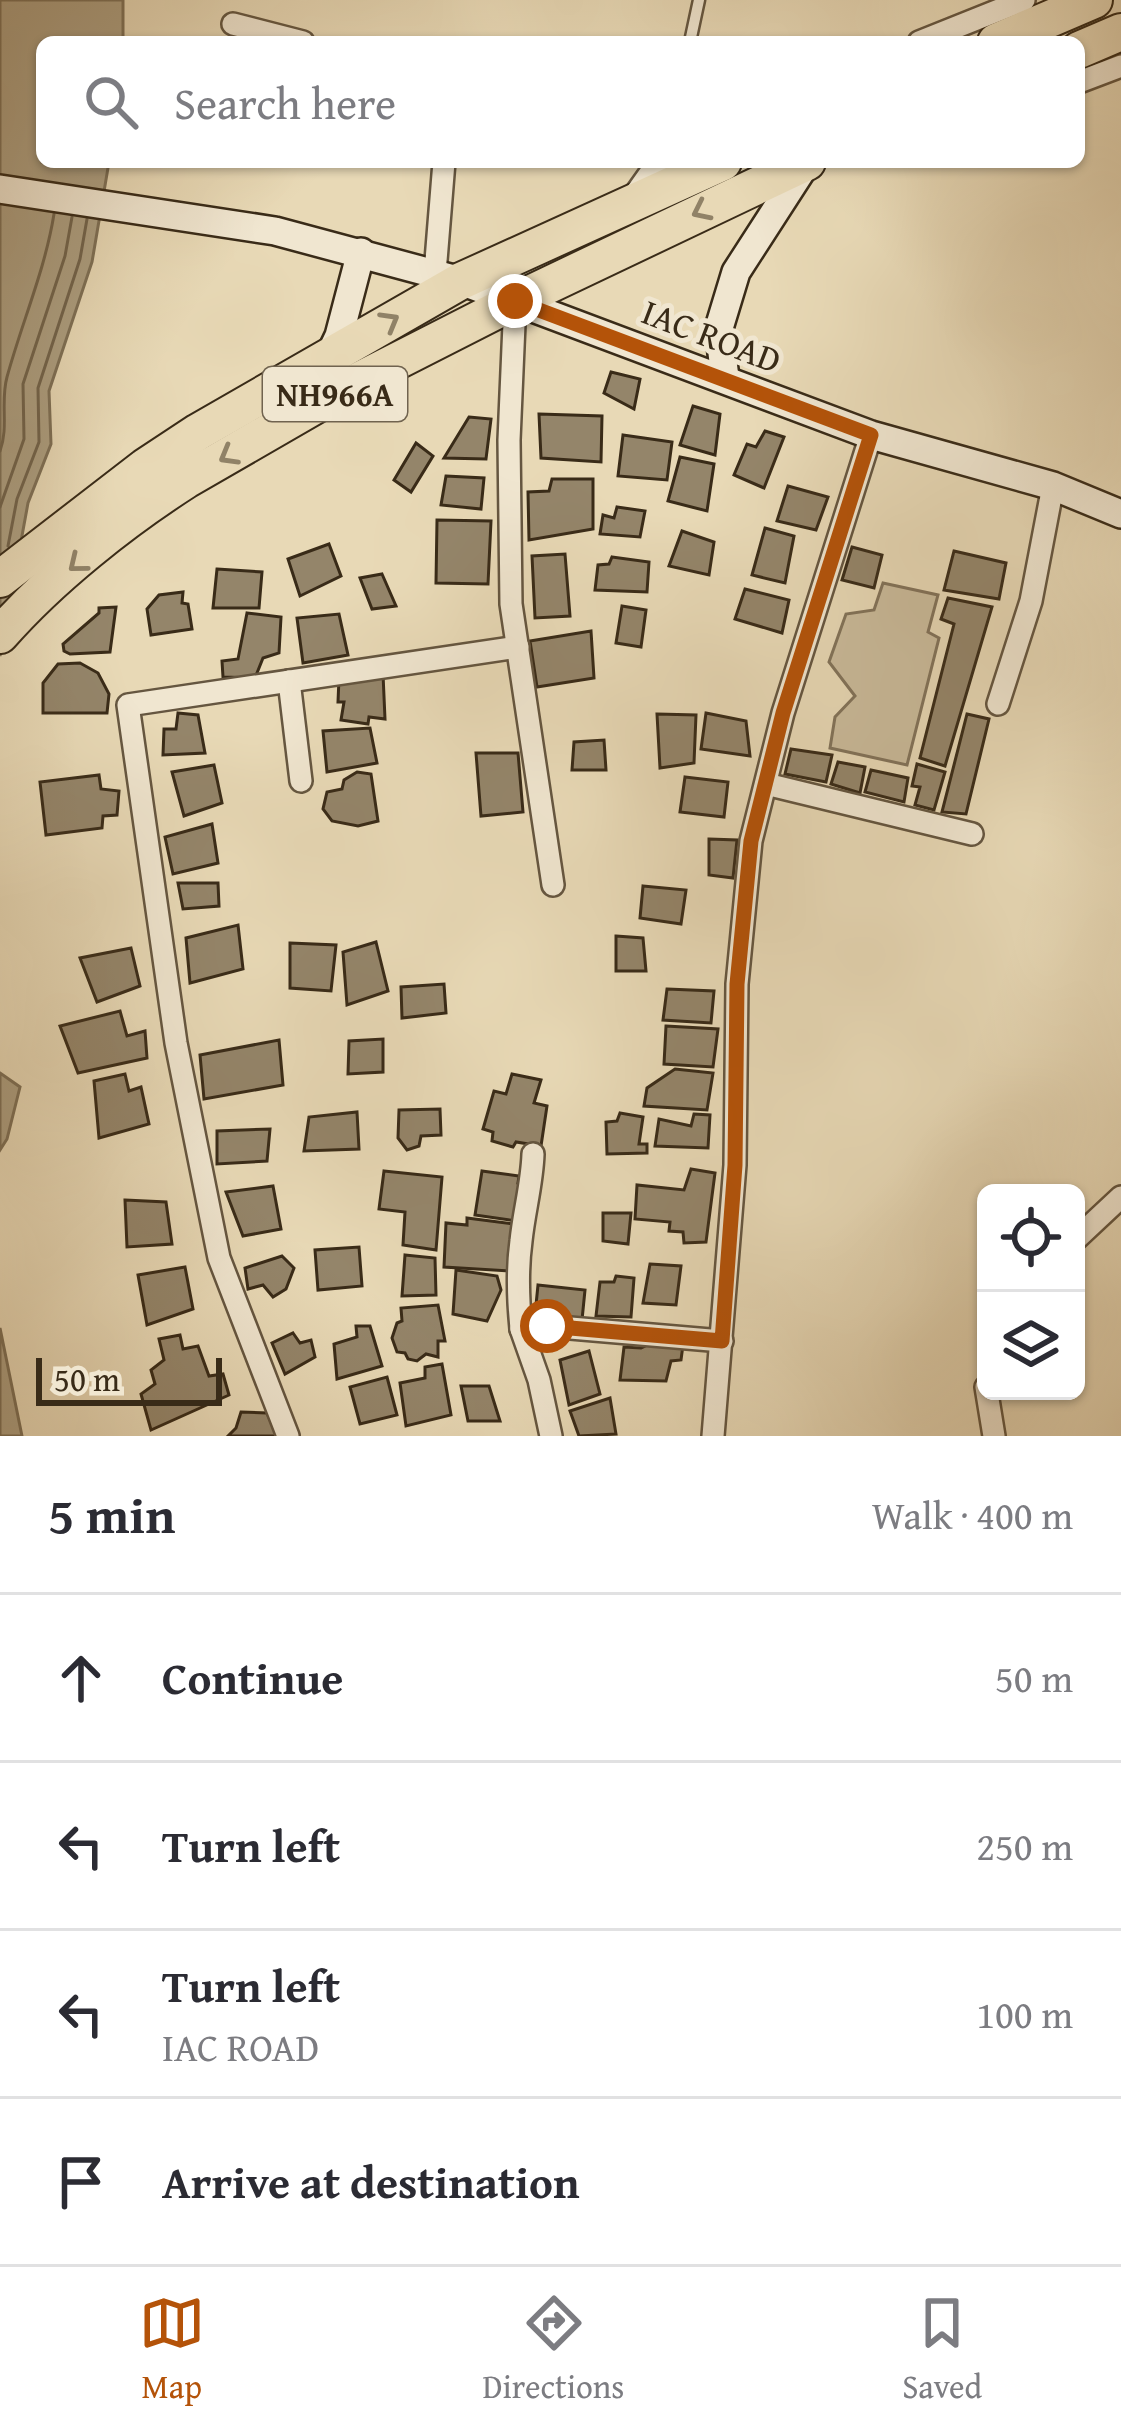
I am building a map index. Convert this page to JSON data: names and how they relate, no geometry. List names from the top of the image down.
{
  "streets": {
    "highway": ["NH966A"],
    "main road": ["IAC ROAD"]
  },
  "crossings": [
    ["IAC ROAD", "NH966A"]
  ],
  "scale_bar": "50 m",
  "page": {
    "search": "Search here",
    "scale": "50 m",
    "heading": ["5 min", "Walk · 400 m"],
    "list": [
      ["Continue", "50 m"],
      ["Turn left", "250 m"],
      ["Turn left", "IAC ROAD", "100 m"],
      "Arrive at destination"
    ],
    "nav": ["Map", "Directions", "Saved"]
  }
}
